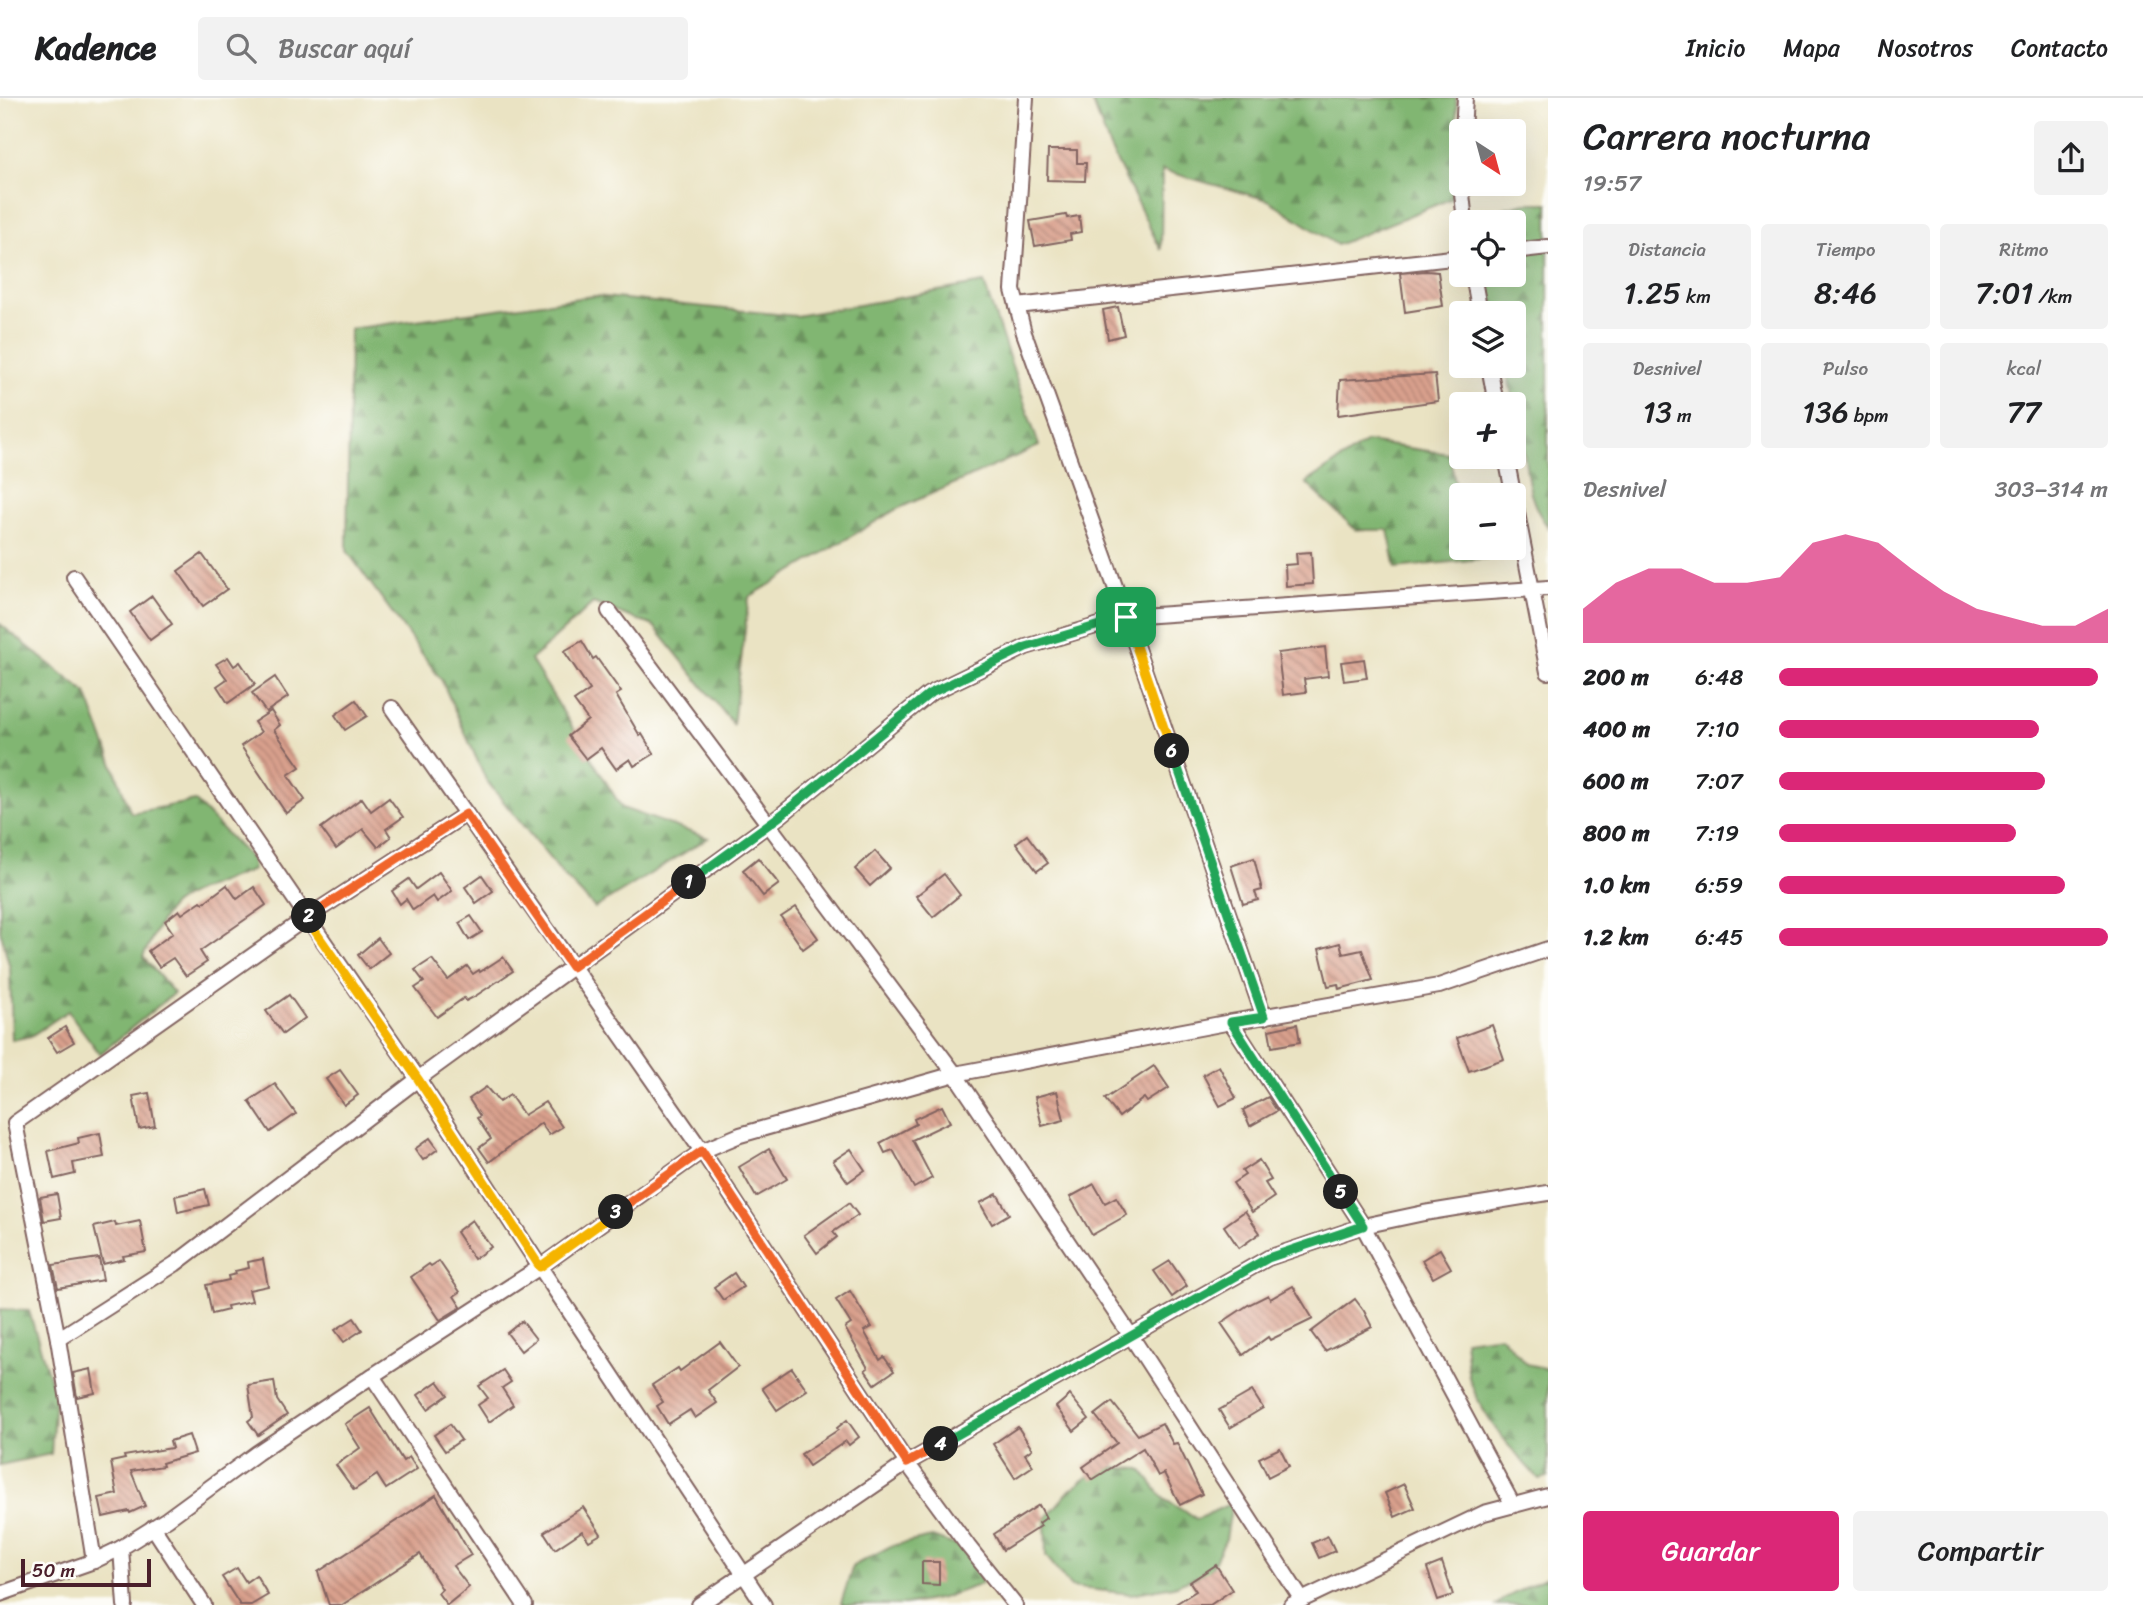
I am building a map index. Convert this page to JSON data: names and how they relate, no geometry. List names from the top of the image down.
{
  "scale_bar": "50 m",
  "north": "bottom right",
  "page": {
    "header": "Kadence",
    "search": "Buscar aquí",
    "nav": [
      "Inicio",
      "Mapa",
      "Nosotros",
      "Contacto"
    ],
    "heading": ["Carrera nocturna", "19:57"],
    "map_buttons": ["+", "−"],
    "stats": [
      ["Distancia", "1.25 km"],
      ["Tiempo", "8:46"],
      ["Ritmo", "7:01 /km"],
      ["Desnivel", "13 m"],
      ["Pulso", "136 bpm"],
      ["kcal", "77"]
    ],
    "chart": ["Desnivel", "303–314 m"],
    "list": [
      {
        "name": "200 m",
        "note": "6:48"
      },
      {
        "name": "400 m",
        "note": "7:10"
      },
      {
        "name": "600 m",
        "note": "7:07"
      },
      {
        "name": "800 m",
        "note": "7:19"
      },
      {
        "name": "1.0 km",
        "note": "6:59"
      },
      {
        "name": "1.2 km",
        "note": "6:45"
      }
    ],
    "pins": [
      "6",
      "1",
      "2",
      "5",
      "3",
      "4"
    ],
    "buttons": ["Guardar", "Compartir"],
    "scale": "50 m"
  }
}
